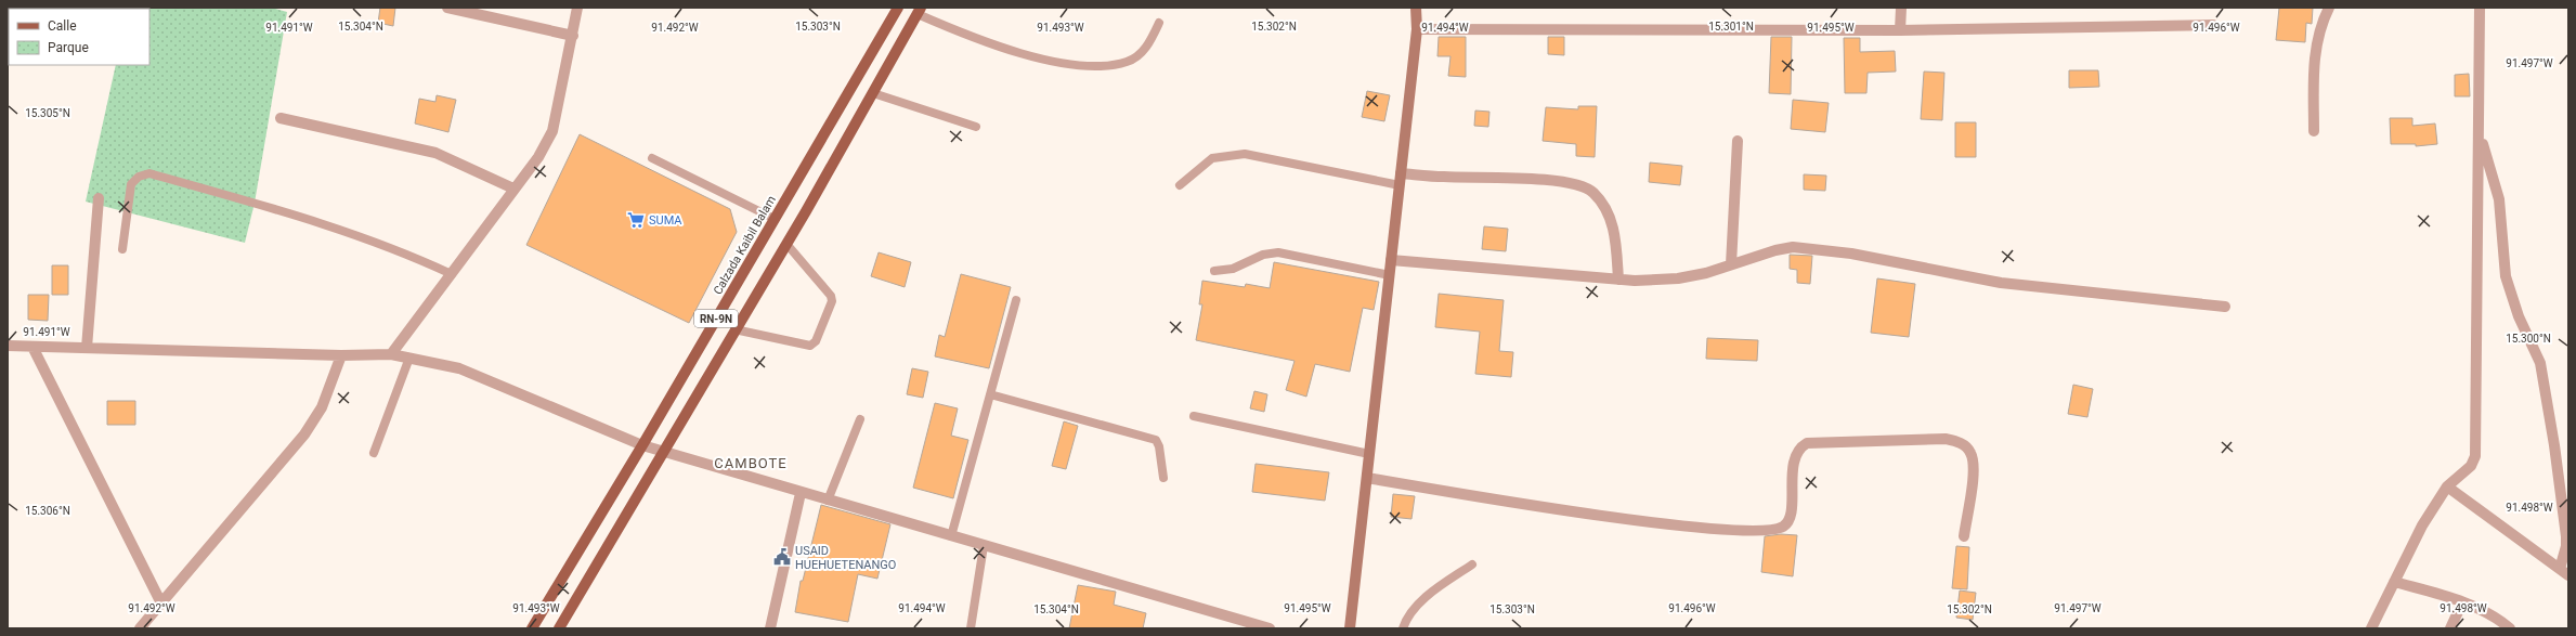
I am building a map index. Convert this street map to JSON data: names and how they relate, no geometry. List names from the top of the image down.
{
  "streets": {
    "main road": ["Calzada Kaibil Balam", "RN-9N"]
  },
  "districts": ["CAMBOTE"],
  "places": {
    "supermarket": ["SUMA"],
    "public building": ["USAID HUEHUETENANGO"]
  },
  "legend": ["Calle", "Parque"],
  "coordinates": [
    "15.304°N",
    "15.303°N",
    "15.302°N",
    "15.301°N",
    "91.491°W",
    "91.492°W",
    "91.493°W",
    "91.494°W",
    "91.495°W",
    "91.496°W",
    "91.497°W",
    "15.305°N",
    "15.300°N",
    "91.498°W",
    "15.306°N"
  ]
}
